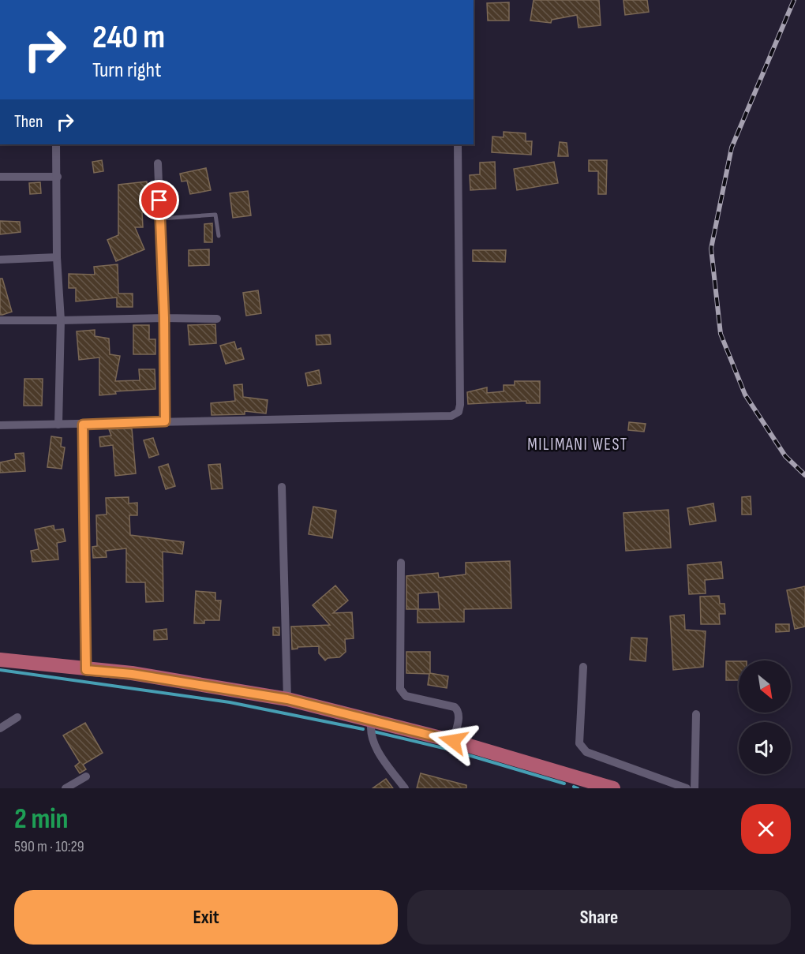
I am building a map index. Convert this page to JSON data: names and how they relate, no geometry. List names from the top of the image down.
{
  "districts": ["MILIMANI WEST"],
  "north": "bottom right",
  "page": {
    "turn": ["240 m", "Turn right"],
    "then": "Then",
    "heading": ["2 min", "590 m · 10:29"],
    "buttons": ["Exit", "Share"]
  }
}
